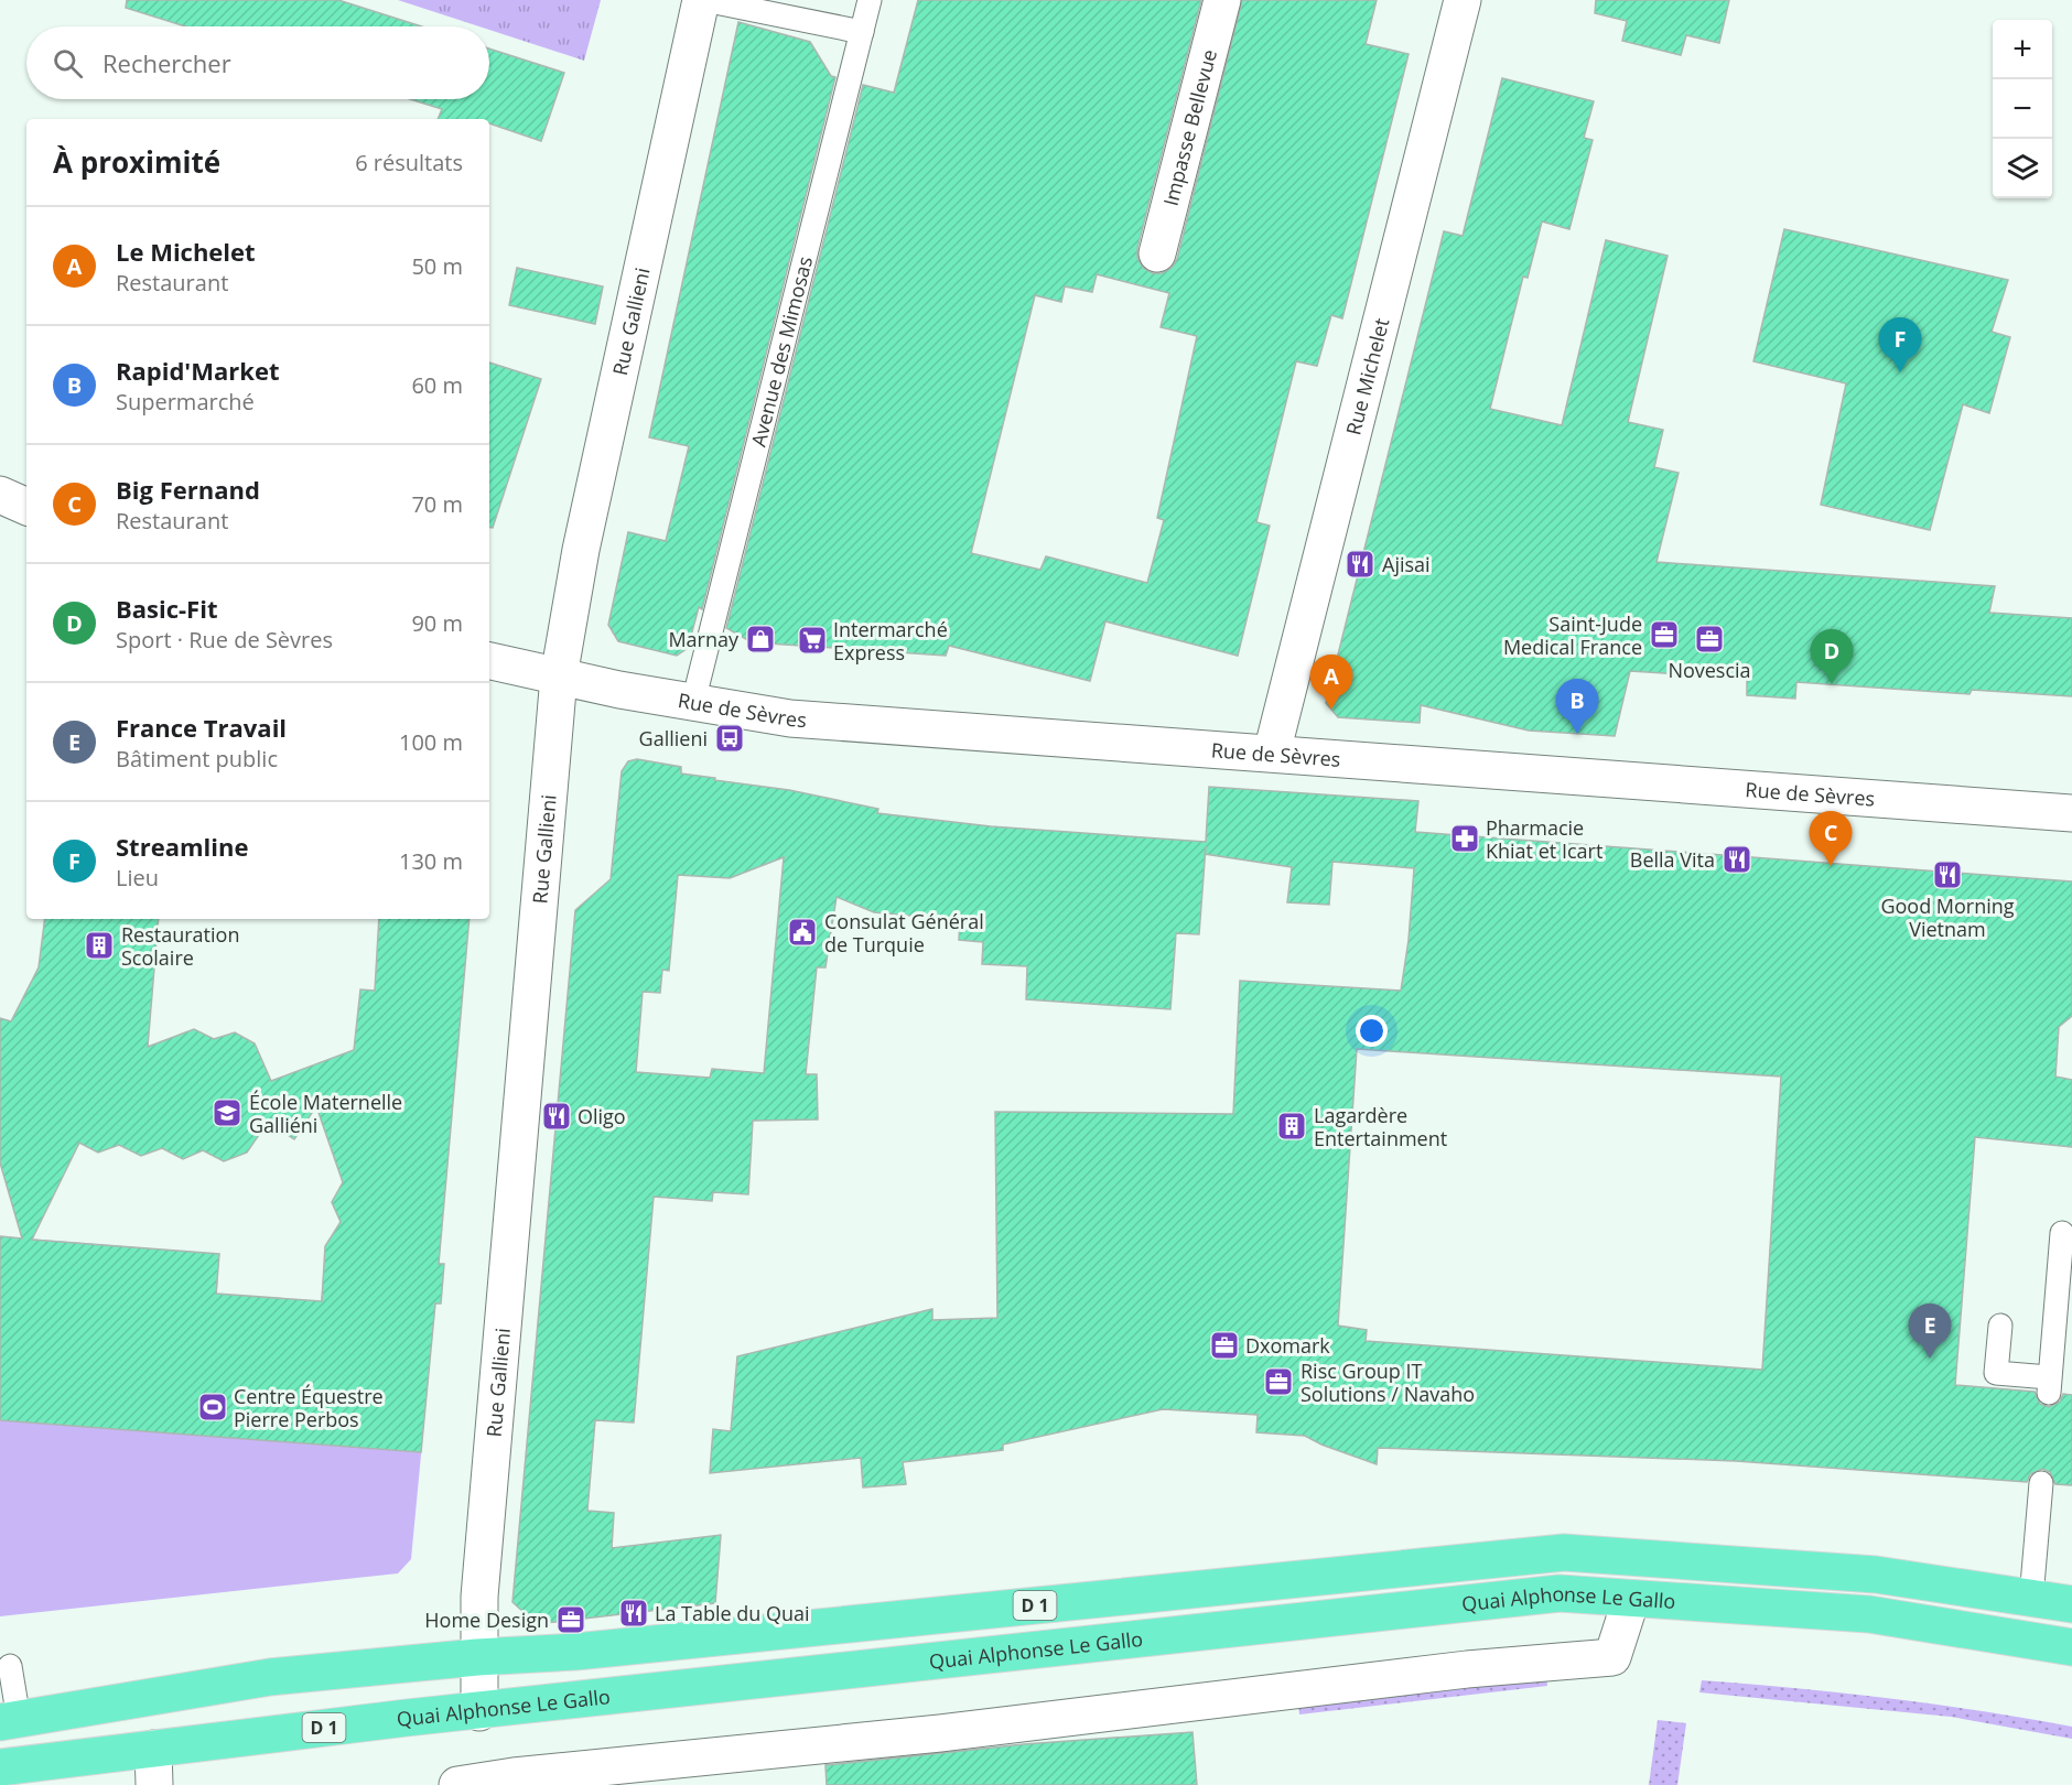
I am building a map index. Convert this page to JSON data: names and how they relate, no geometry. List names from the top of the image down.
{
  "streets": {
    "main road": ["Quai Alphonse Le Gallo", "D 1"],
    "street": [
      "Impasse Bellevue",
      "Rue Gallieni",
      "Rue Michelet",
      "Rue de Sèvres"
    ],
    "lane": ["Avenue des Mimosas"]
  },
  "crossings": [
    ["Rue Gallieni", "Rue de Sèvres"],
    ["Rue Gallieni", "Quai Alphonse Le Gallo"],
    ["Avenue des Mimosas", "Rue de Sèvres"],
    ["Rue Michelet", "Rue de Sèvres"]
  ],
  "places": {
    "restaurant": [
      "Ajisai",
      "Bella Vita",
      "Good Morning Vietnam",
      "Oligo",
      "La Table du Quai"
    ],
    "office": [
      "Saint-Jude Medical France",
      "Novescia",
      "Dxomark",
      "Risc Group IT Solutions / Navaho",
      "Home Design"
    ],
    "shop": ["Marnay"],
    "supermarket": ["Intermarché Express"],
    "bus stop": ["Gallieni"],
    "pharmacy": ["Pharmacie Khiat et Icart"],
    "public building": ["Consulat Général de Turquie"],
    "building": ["Restauration Scolaire", "Lagardère Entertainment"],
    "school or university": ["École Maternelle Galliéni"],
    "sports": ["Centre Équestre Pierre Perbos"]
  },
  "page": {
    "map_buttons": ["+", "−"],
    "search": "Rechercher",
    "heading": ["À proximité", "6 résultats"],
    "list": [
      {
        "mark": "A",
        "name": "Le Michelet",
        "note": "Restaurant",
        "value": "50 m"
      },
      {
        "mark": "B",
        "name": "Rapid'Market",
        "note": "Supermarché",
        "value": "60 m"
      },
      {
        "mark": "C",
        "name": "Big Fernand",
        "note": "Restaurant",
        "value": "70 m"
      },
      {
        "mark": "D",
        "name": "Basic-Fit",
        "note": "Sport · Rue de Sèvres",
        "value": "90 m"
      },
      {
        "mark": "E",
        "name": "France Travail",
        "note": "Bâtiment public",
        "value": "100 m"
      },
      {
        "mark": "F",
        "name": "Streamline",
        "note": "Lieu",
        "value": "130 m"
      }
    ],
    "pins": [
      "F",
      "D",
      "A",
      "B",
      "C",
      "E"
    ]
  }
}
